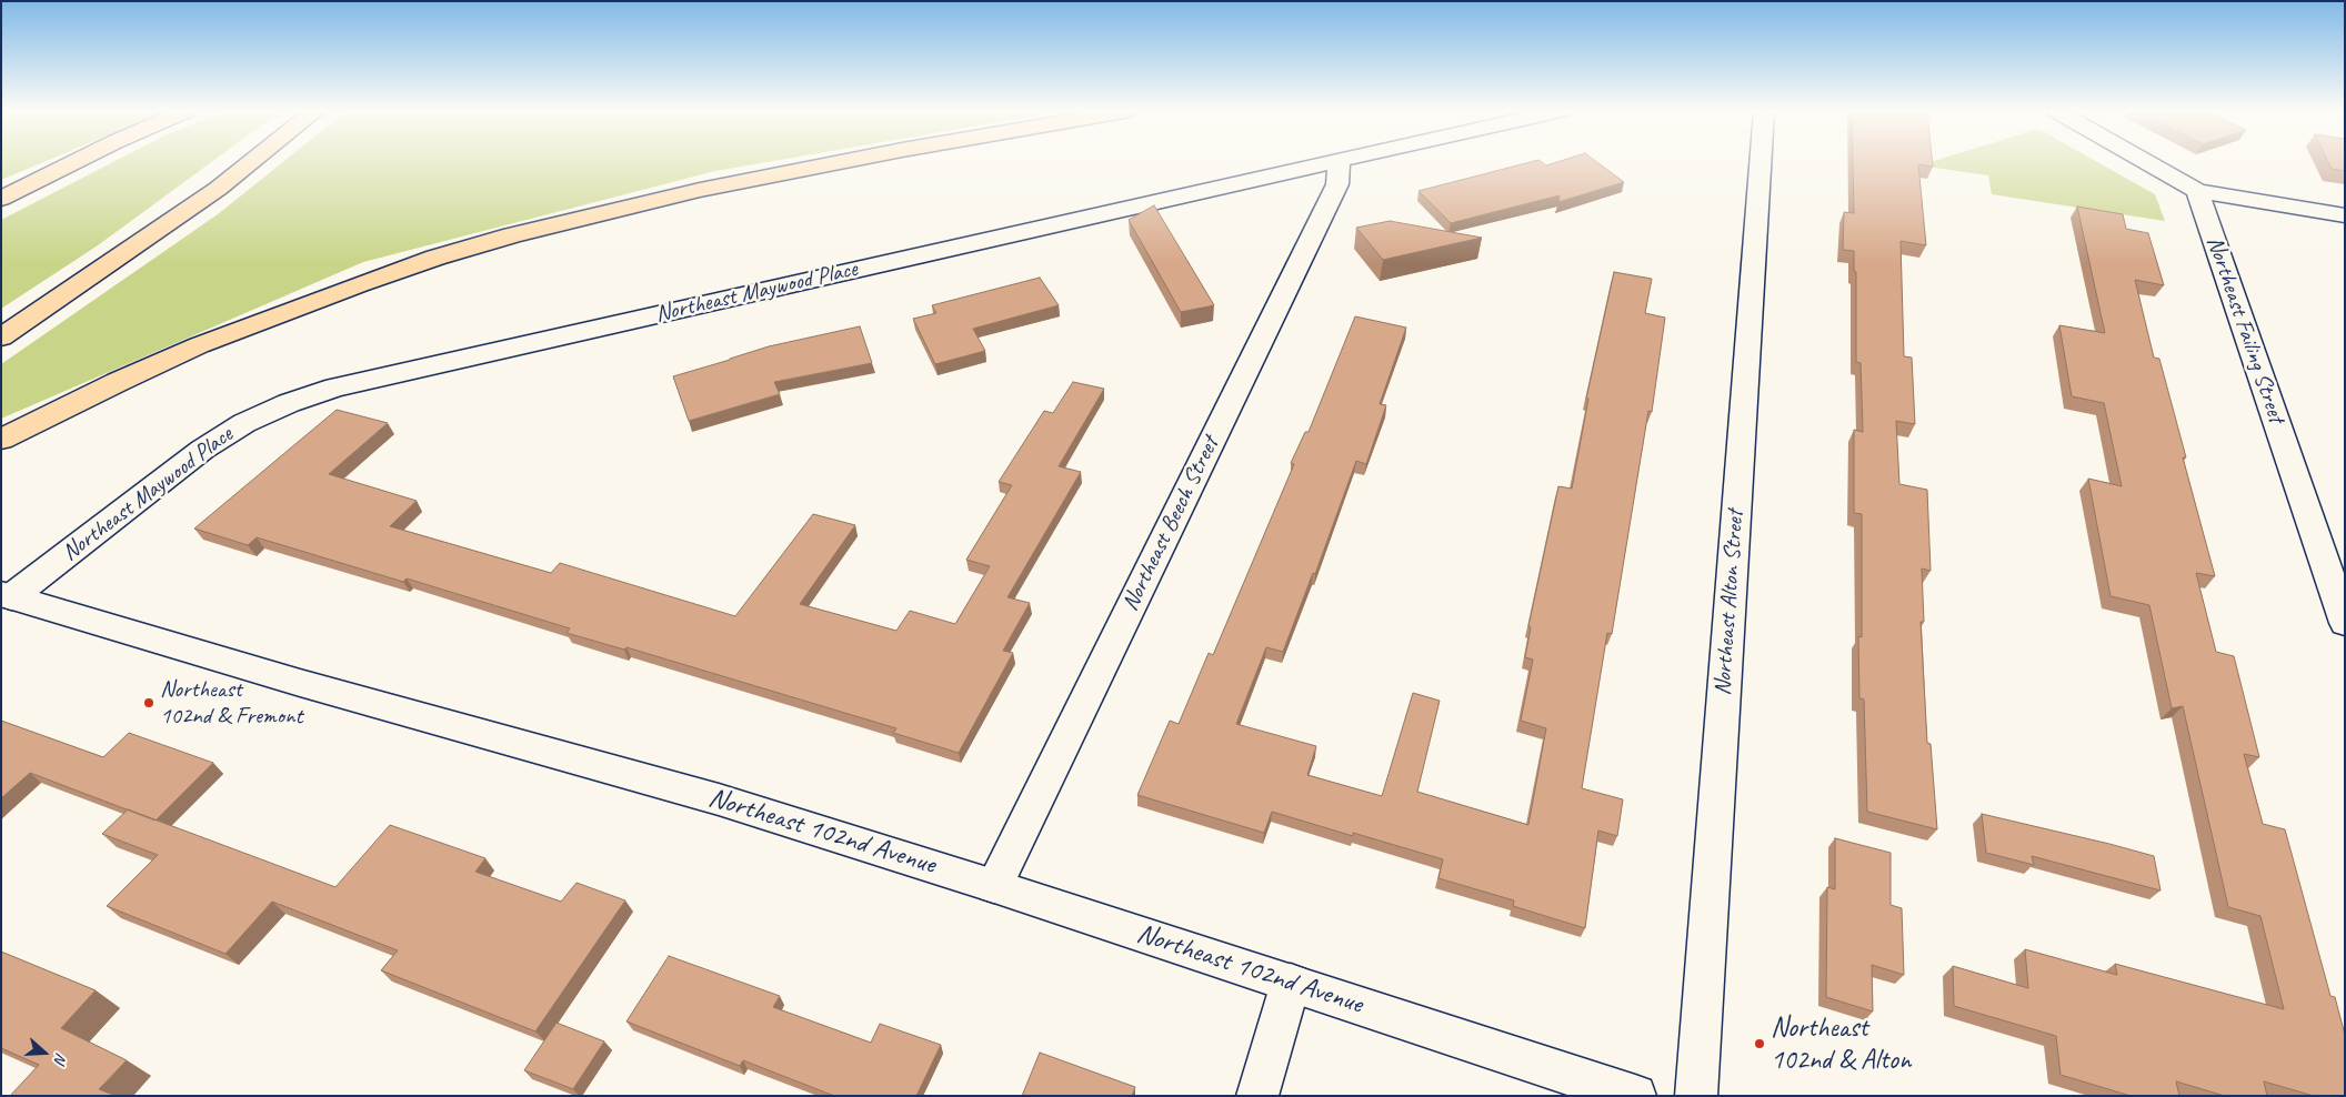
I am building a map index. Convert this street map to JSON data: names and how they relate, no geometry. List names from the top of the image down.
{
  "streets": {
    "street": [
      "Northeast Maywood Place",
      "Northeast Failing Street",
      "Northeast Beech Street",
      "Northeast Alton Street",
      "Northeast 102nd Avenue"
    ]
  },
  "crossings": [
    ["Northeast Maywood Place", "Northeast 102nd Avenue"],
    ["Northeast Beech Street", "Northeast 102nd Avenue"]
  ],
  "places": ["Northeast 102nd & Fremont", "Northeast 102nd & Alton"],
  "north": "right"
}
